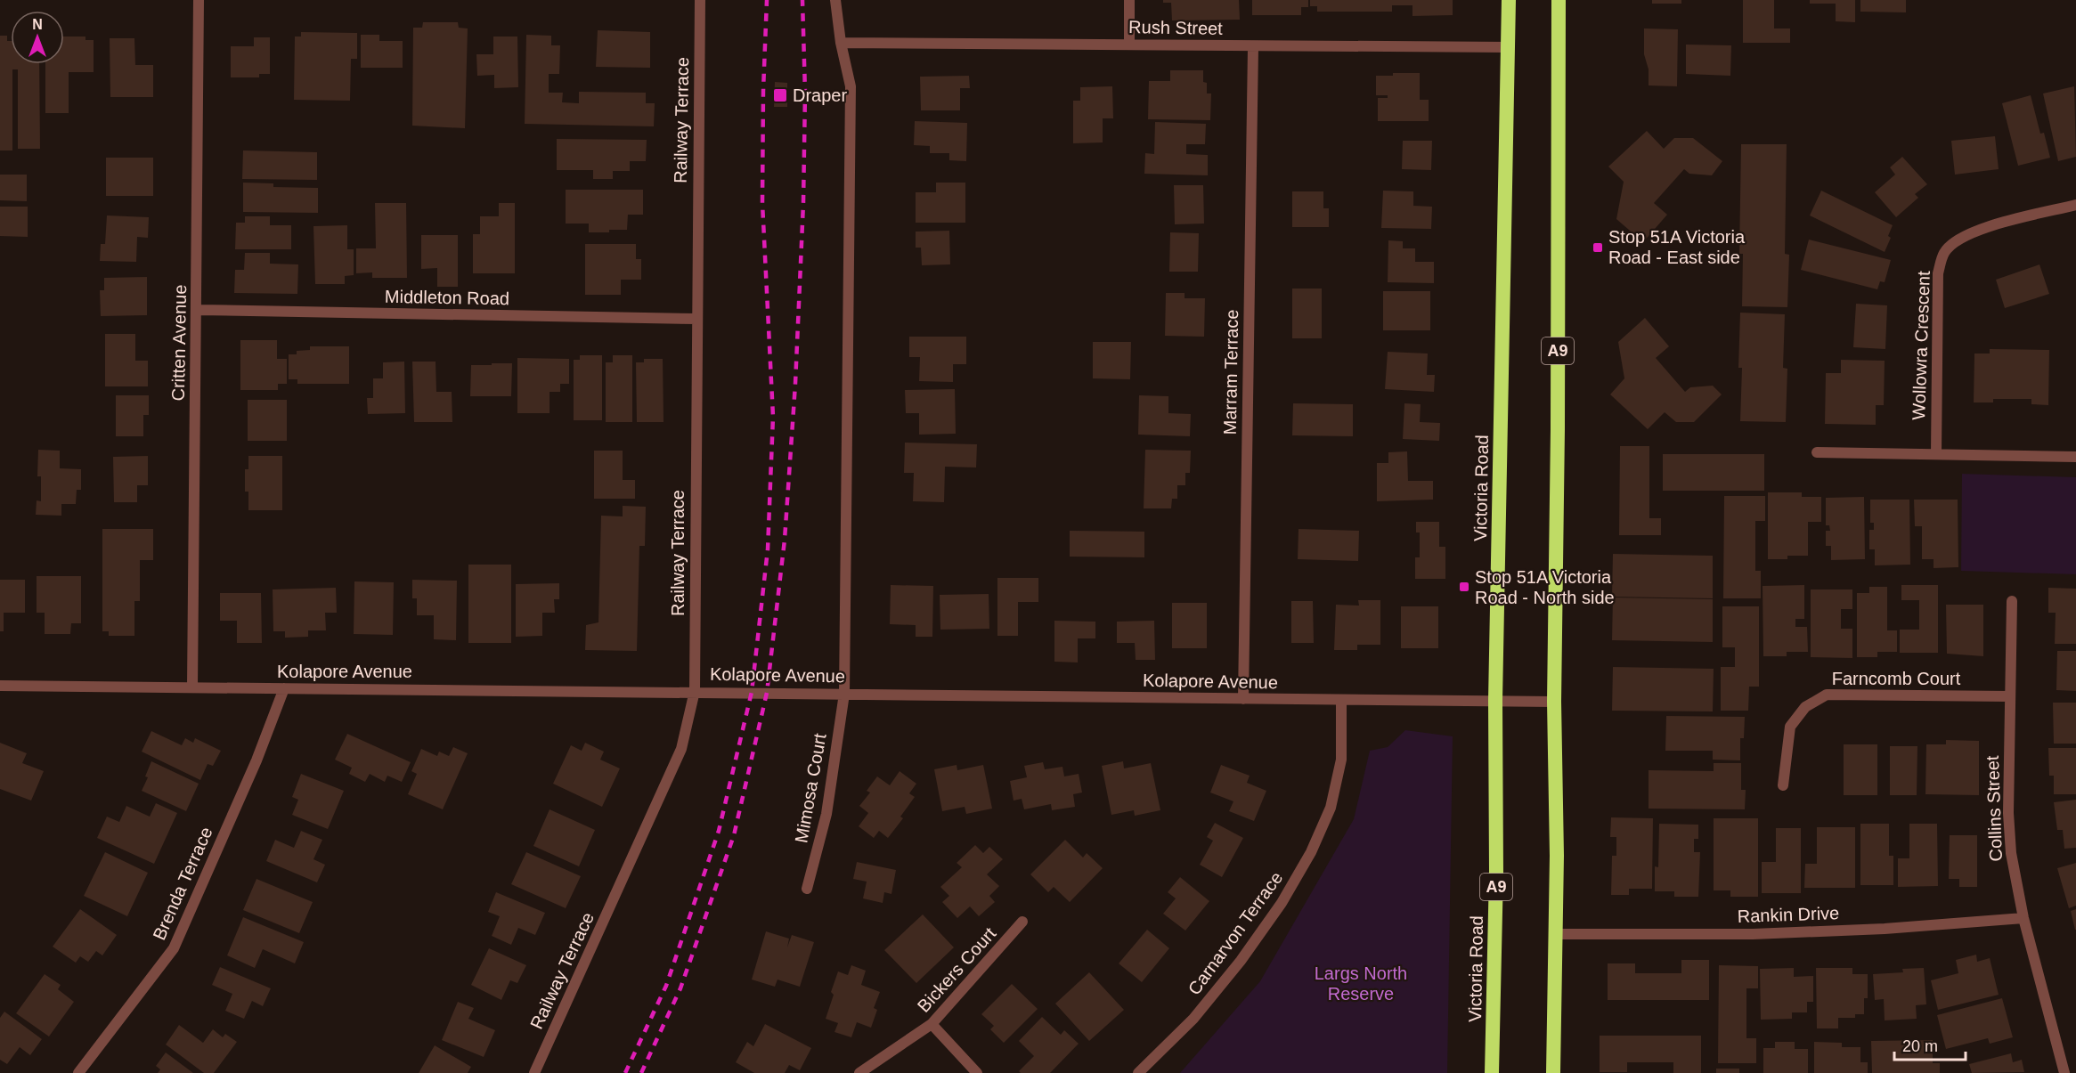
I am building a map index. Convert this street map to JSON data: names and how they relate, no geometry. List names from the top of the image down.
{
  "streets": {
    "highway": ["A9", "Victoria Road"],
    "street": [
      "Rush Street",
      "Railway Terrace",
      "Middleton Road",
      "Critten Avenue",
      "Wollowra Crescent",
      "Marram Terrace",
      "Kolapore Avenue",
      "Farncomb Court",
      "Mimosa Court",
      "Collins Street",
      "Brenda Terrace",
      "Rankin Drive",
      "Carnarvon Terrace",
      "Bickers Court"
    ]
  },
  "crossings": [
    ["Rush Street", "Marram Terrace"],
    ["Rush Street", "Victoria Road"],
    ["Railway Terrace", "Middleton Road"],
    ["Railway Terrace", "Kolapore Avenue"],
    ["Middleton Road", "Critten Avenue"],
    ["Critten Avenue", "Kolapore Avenue"],
    ["A9", "Kolapore Avenue"],
    ["A9", "Rankin Drive"],
    ["Marram Terrace", "Kolapore Avenue"],
    ["Victoria Road", "Kolapore Avenue"],
    ["Kolapore Avenue", "Mimosa Court"],
    ["Kolapore Avenue", "Brenda Terrace"],
    ["Kolapore Avenue", "Carnarvon Terrace"],
    ["Farncomb Court", "Collins Street"],
    ["Collins Street", "Rankin Drive"]
  ],
  "parks": ["Largs North Reserve"],
  "places": {
    "transit": ["Draper", "Stop 51A Victoria Road - East side", "Stop 51A Victoria Road - North side"]
  },
  "scale_bar": "20 m",
  "north": "top"
}
